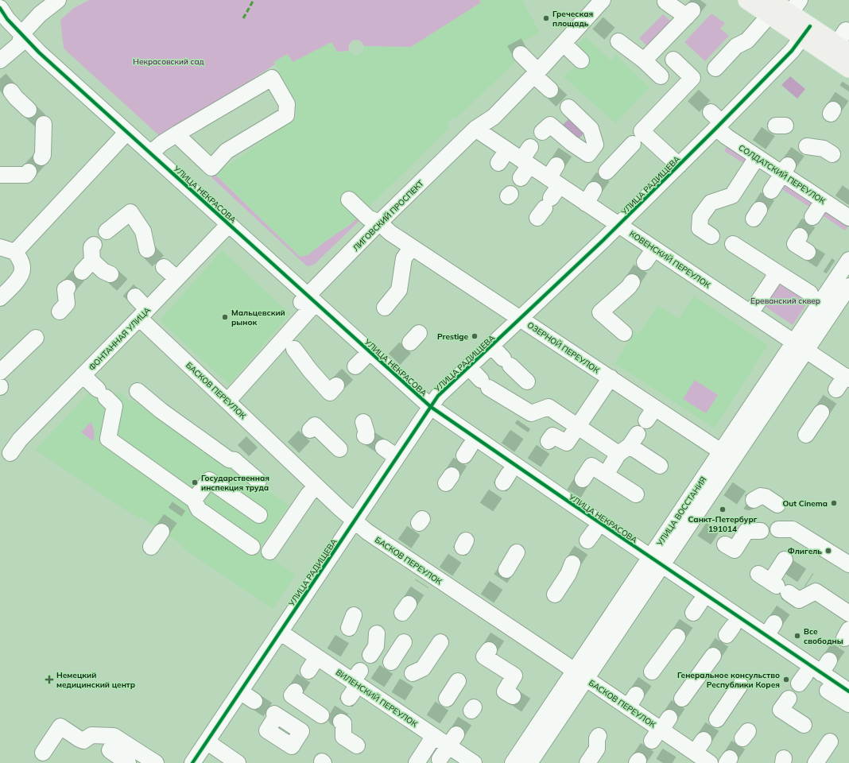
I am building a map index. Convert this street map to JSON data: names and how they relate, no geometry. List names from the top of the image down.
{
  "streets": {
    "street": [
      "СОЛДАТСКИЙ ПЕРЕУЛОК",
      "УЛИЦА РАДИЩЕВА",
      "УЛИЦА НЕКРАСОВА",
      "ЛИГОВСКИЙ ПРОСПЕКТ",
      "КОВЕНСКИЙ ПЕРЕУЛОК",
      "ФОНТАННАЯ УЛИЦА",
      "ОЗЕРНОЙ ПЕРЕУЛОК",
      "БАСКОВ ПЕРЕУЛОК",
      "УЛИЦА ВОССТАНИЯ",
      "ВИЛЕНСКИЙ ПЕРЕУЛОК"
    ]
  },
  "crossings": [
    ["СОЛДАТСКИЙ ПЕРЕУЛОК", "УЛИЦА РАДИЩЕВА"],
    ["УЛИЦА РАДИЩЕВА", "УЛИЦА НЕКРАСОВА"],
    ["УЛИЦА РАДИЩЕВА", "КОВЕНСКИЙ ПЕРЕУЛОК"],
    ["УЛИЦА РАДИЩЕВА", "ОЗЕРНОЙ ПЕРЕУЛОК"],
    ["УЛИЦА РАДИЩЕВА", "БАСКОВ ПЕРЕУЛОК"],
    ["УЛИЦА РАДИЩЕВА", "ВИЛЕНСКИЙ ПЕРЕУЛОК"],
    ["УЛИЦА НЕКРАСОВА", "ЛИГОВСКИЙ ПРОСПЕКТ"],
    ["УЛИЦА НЕКРАСОВА", "ФОНТАННАЯ УЛИЦА"],
    ["УЛИЦА НЕКРАСОВА", "УЛИЦА ВОССТАНИЯ"],
    ["ЛИГОВСКИЙ ПРОСПЕКТ", "КОВЕНСКИЙ ПЕРЕУЛОК"],
    ["ЛИГОВСКИЙ ПРОСПЕКТ", "ОЗЕРНОЙ ПЕРЕУЛОК"],
    ["ЛИГОВСКИЙ ПРОСПЕКТ", "БАСКОВ ПЕРЕУЛОК"],
    ["КОВЕНСКИЙ ПЕРЕУЛОК", "УЛИЦА ВОССТАНИЯ"],
    ["ФОНТАННАЯ УЛИЦА", "БАСКОВ ПЕРЕУЛОК"],
    ["ОЗЕРНОЙ ПЕРЕУЛОК", "УЛИЦА ВОССТАНИЯ"],
    ["БАСКОВ ПЕРЕУЛОК", "УЛИЦА ВОССТАНИЯ"]
  ],
  "parks": ["Некрасовский сад", "Ереванский сквер"],
  "places": {
    "other": [
      "Греческая площадь",
      "Мальцевский рынок",
      "Prestige",
      "Государственная инспекция труда",
      "Out Cinema",
      "Санкт-Петербург 191014",
      "Флигель",
      "Все свободны",
      "Генеральное консульство Республики Корея"
    ],
    "health": ["Немецкий медицинский центр"]
  }
}
